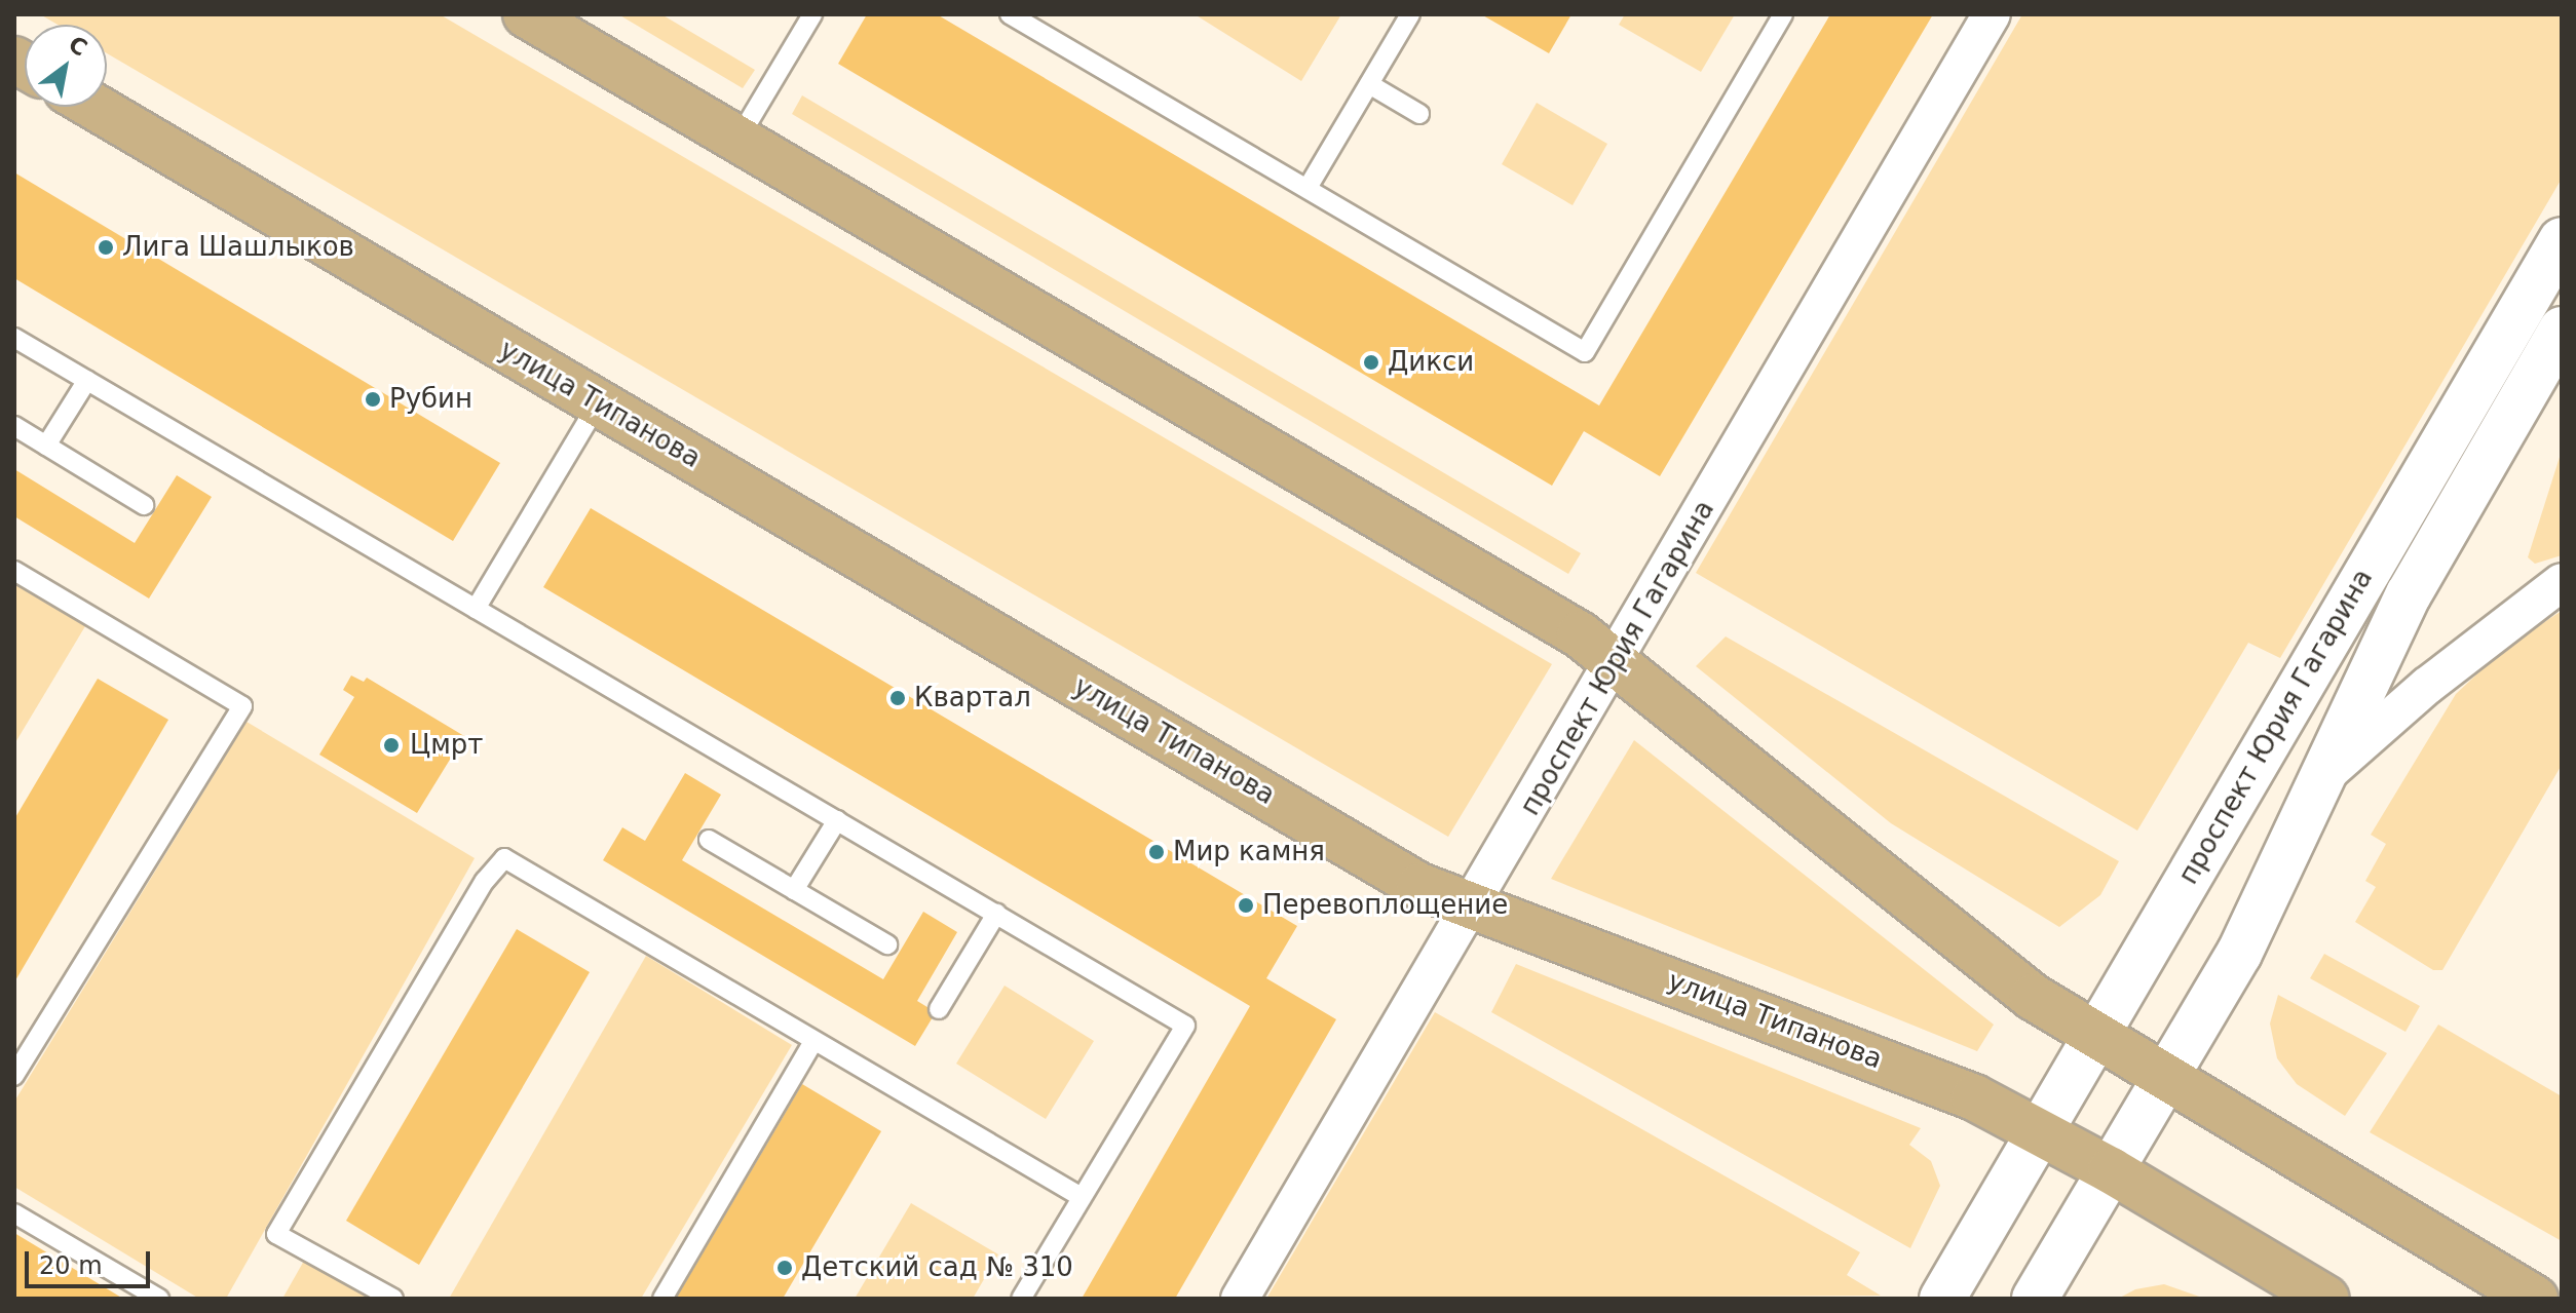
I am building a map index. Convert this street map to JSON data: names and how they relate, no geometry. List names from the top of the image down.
{
  "streets": {
    "main road": ["улица Типанова", "проспект Юрия Гагарина"]
  },
  "crossings": [
    ["улица Типанова", "проспект Юрия Гагарина"]
  ],
  "places": [
    "Лига Шашлыков",
    "Дикси",
    "Рубин",
    "Квартал",
    "Цмрт",
    "Мир камня",
    "Перевоплощение",
    "Детский сад № 310"
  ],
  "scale_bar": "20 m",
  "north": "top right"
}
